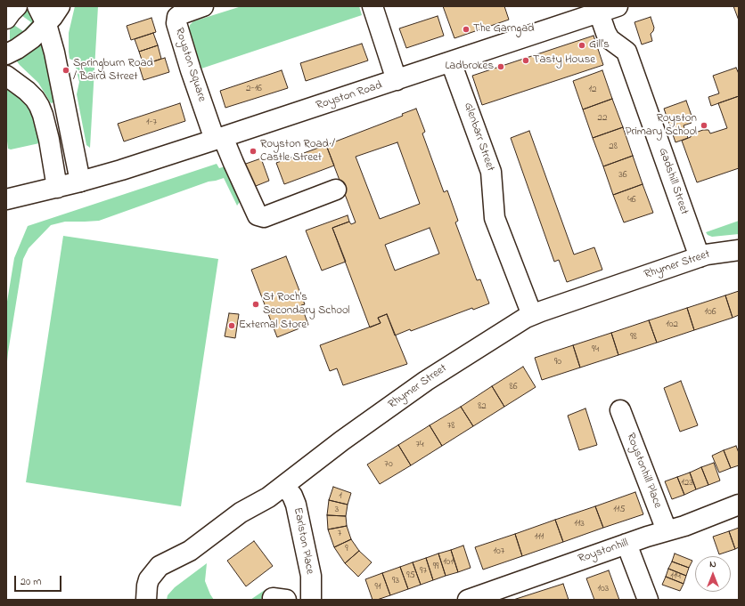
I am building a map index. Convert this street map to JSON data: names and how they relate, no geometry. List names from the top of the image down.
{
  "streets": {
    "street": [
      "Royston Square",
      "Royston Road",
      "Glenbarr Street",
      "Gadshill Street",
      "Rhymer Street",
      "Roystonhill Place",
      "Earlston Place",
      "Roystonhill"
    ]
  },
  "crossings": [
    ["Royston Square", "Royston Road"],
    ["Royston Road", "Glenbarr Street"],
    ["Royston Road", "Gadshill Street"],
    ["Glenbarr Street", "Rhymer Street"],
    ["Gadshill Street", "Rhymer Street"],
    ["Rhymer Street", "Earlston Place"],
    ["Roystonhill Place", "Roystonhill"]
  ],
  "places": [
    "The Garngad",
    "Gill's",
    "Tasty House",
    "Ladbrokes",
    "Springburn Road / Baird Street",
    "Royston Primary School",
    "Royston Road / Castle Street",
    "St Roch's Secondary School",
    "External Store"
  ],
  "house_numbers": [
    "2-16",
    "12",
    "22",
    "1-7",
    "28",
    "36",
    "46",
    "106",
    "102",
    "98",
    "94",
    "90",
    "86",
    "82",
    "78",
    "74",
    "70",
    "123",
    "1",
    "3",
    "115",
    "113",
    "7",
    "111",
    "9",
    "107",
    "101",
    "99",
    "97",
    "95",
    "114",
    "93",
    "91",
    "103"
  ],
  "scale_bar": "20 m",
  "north": "top"
}
